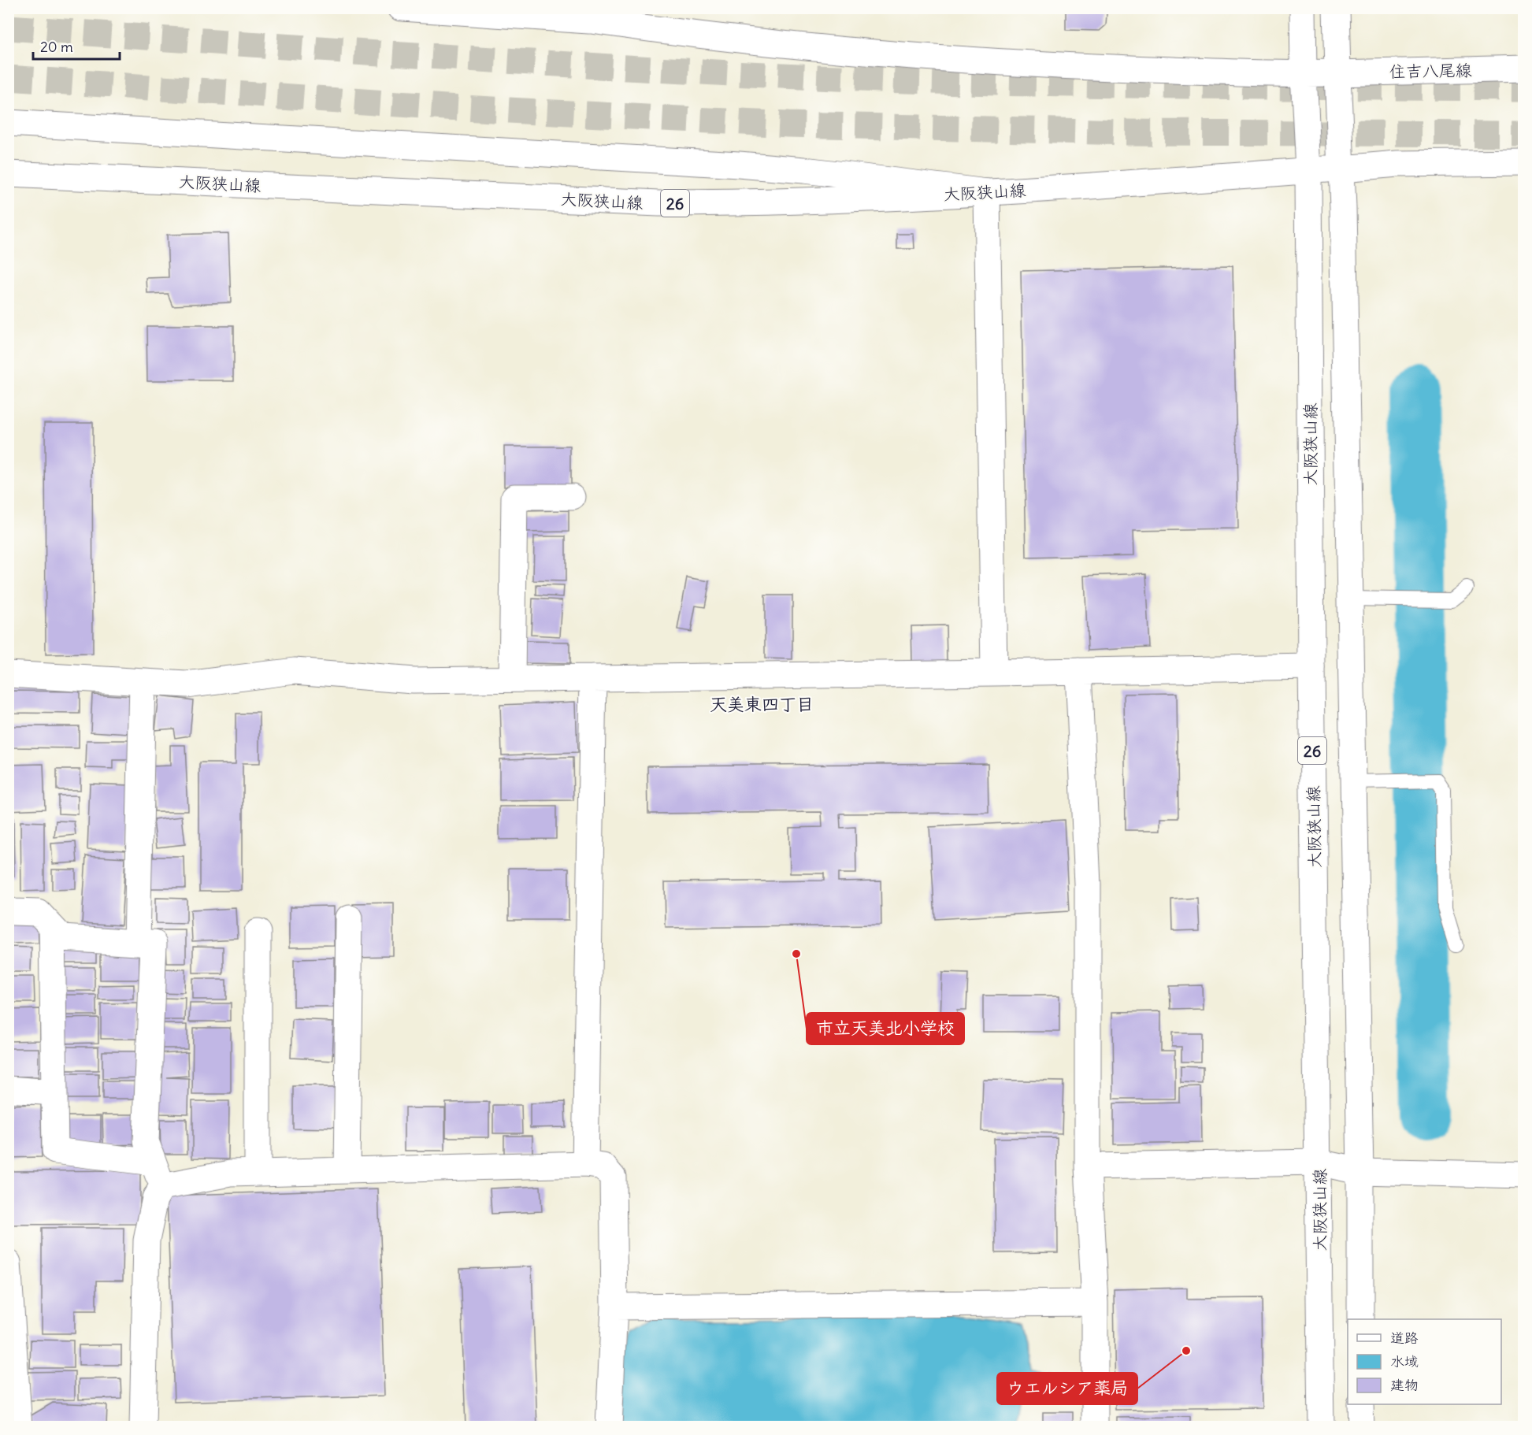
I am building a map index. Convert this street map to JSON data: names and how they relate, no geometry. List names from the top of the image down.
{
  "streets": {
    "main road": ["住吉八尾線", "大阪狭山線", "26"]
  },
  "crossings": [
    ["住吉八尾線", "26"],
    ["大阪狭山線", "26"]
  ],
  "districts": ["天美東四丁目"],
  "places": ["市立天美北小学校", "ウエルシア薬局"],
  "legend": ["道路", "水域", "建物"],
  "scale_bar": "20 m"
}
